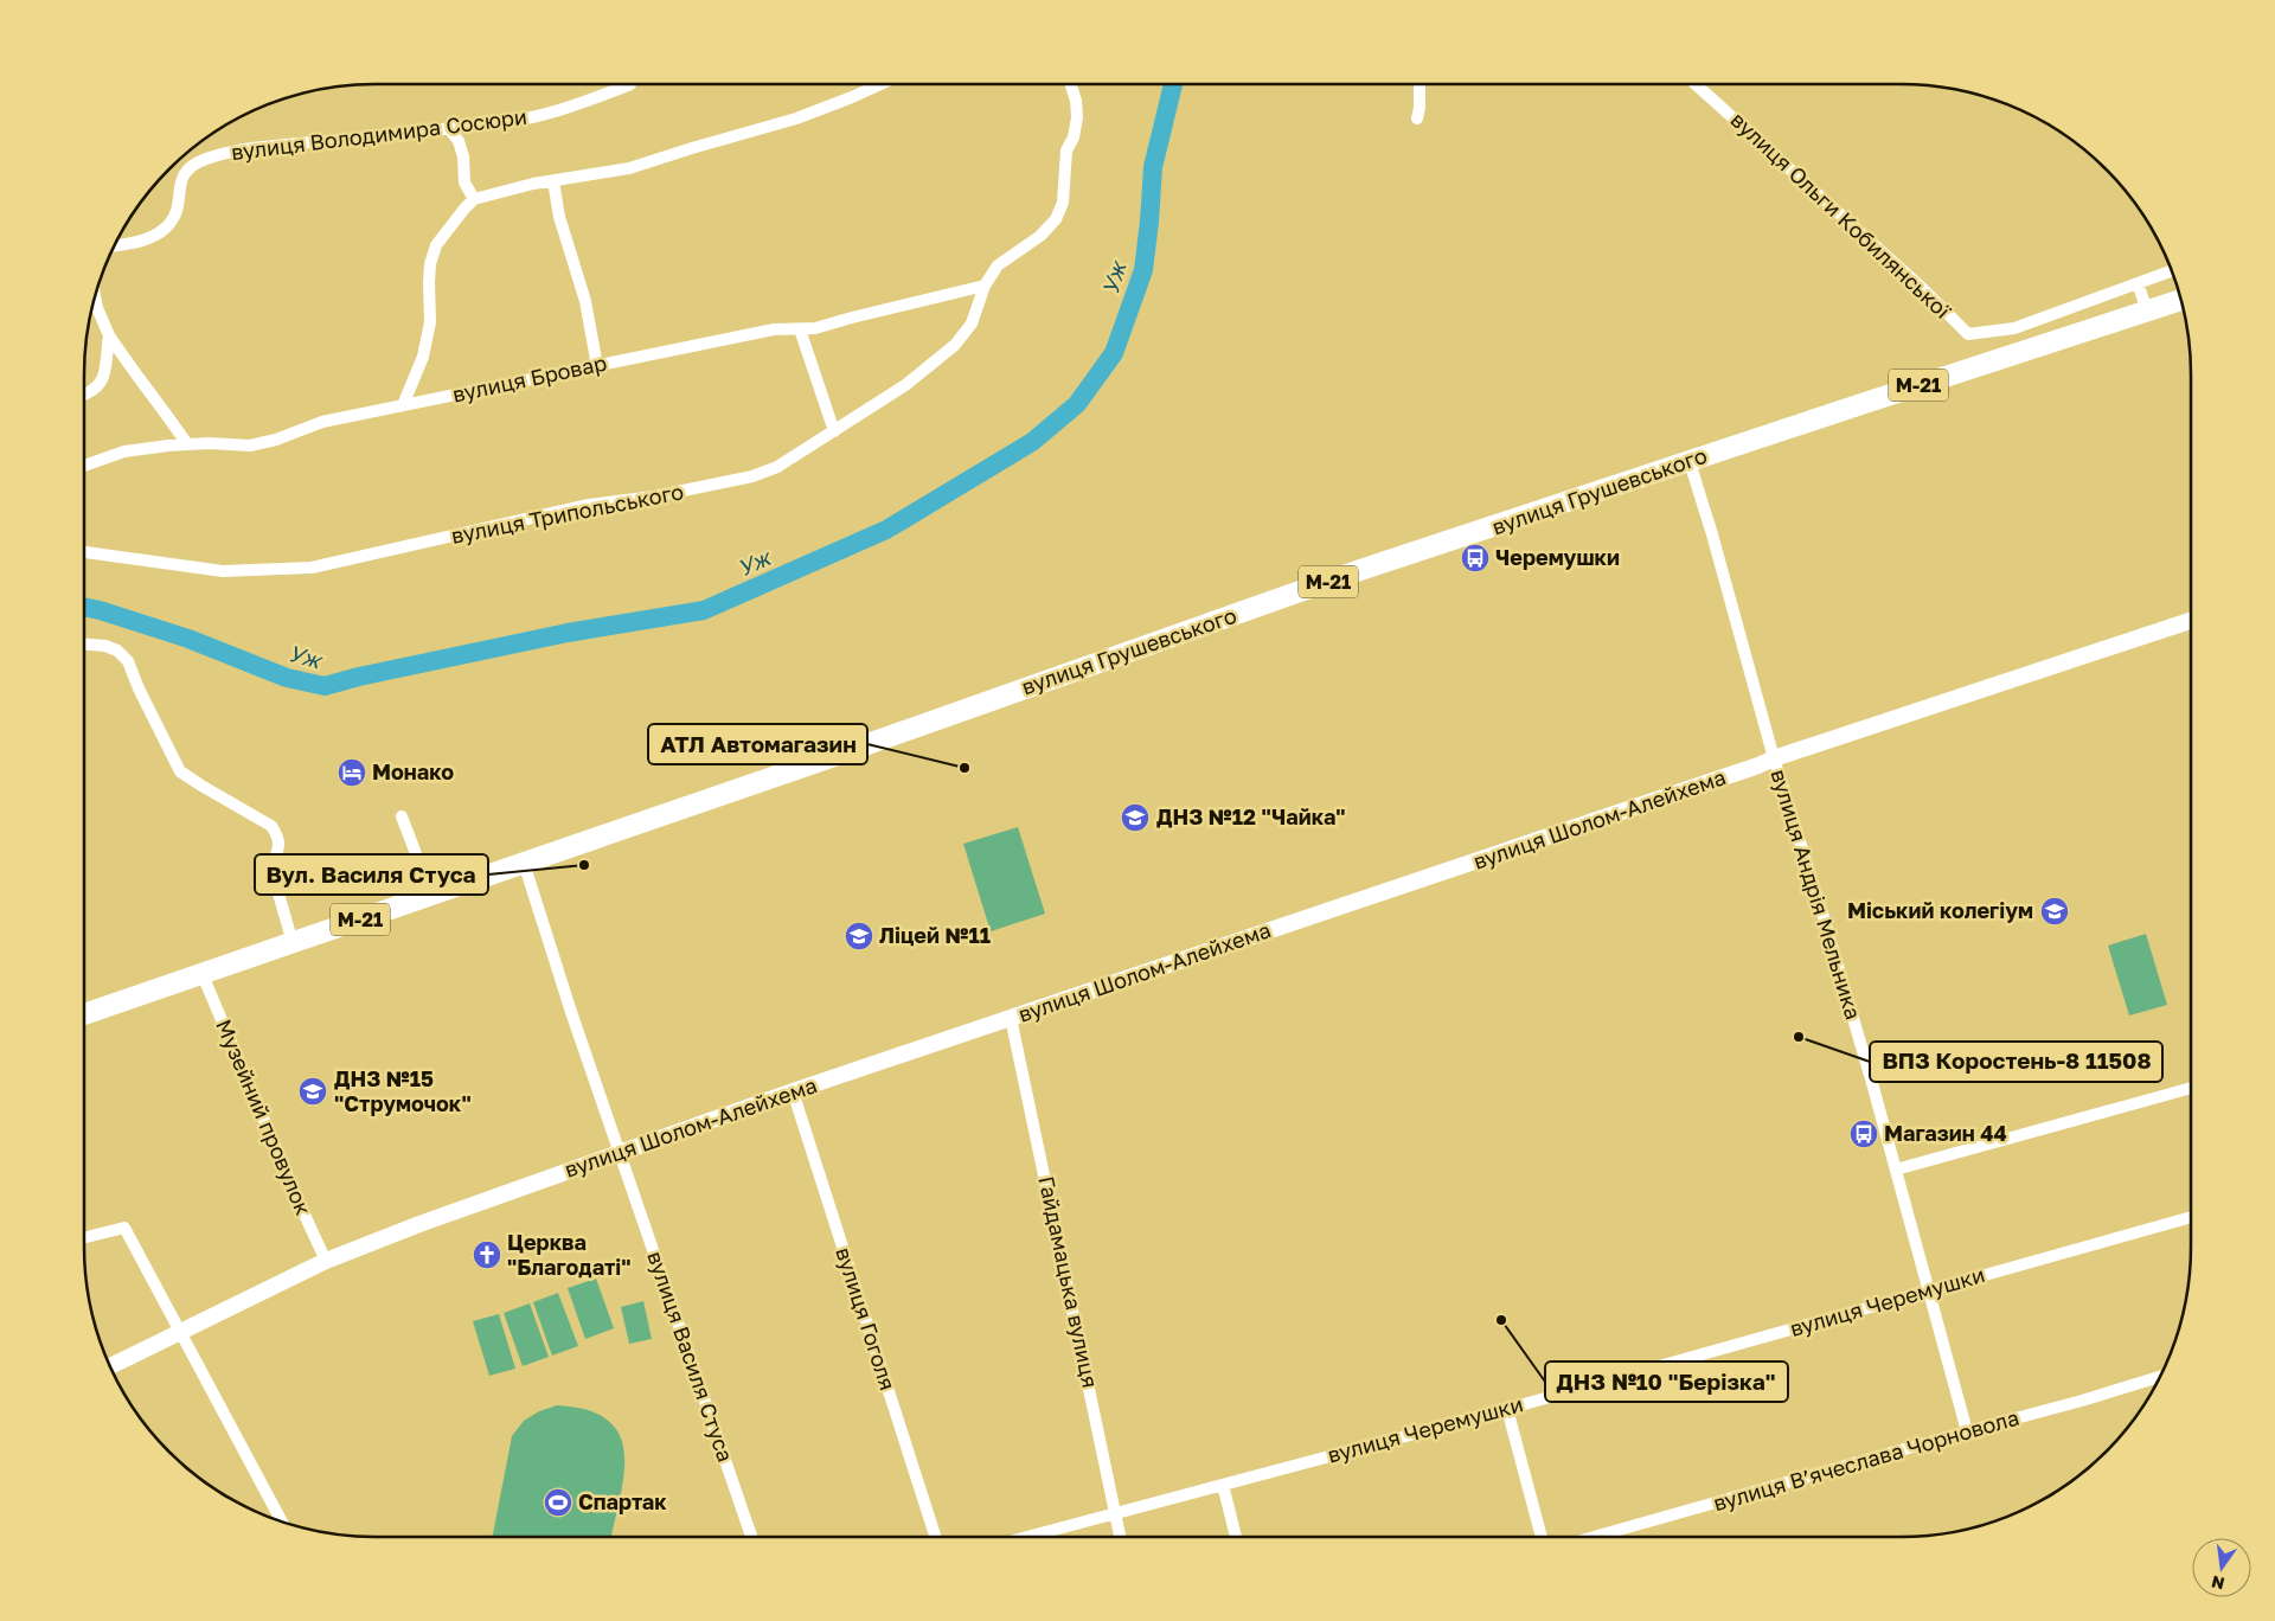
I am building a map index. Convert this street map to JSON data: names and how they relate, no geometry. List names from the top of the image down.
{
  "streets": {
    "highway": ["М-21", "вулиця Грушевського"],
    "street": [
      "вулиця Володимира Сосюри",
      "вулиця Ольги Кобилянської",
      "вулиця Бровар",
      "вулиця Трипольського",
      "вулиця Шолом-Алейхема",
      "вулиця Андрія Мельника",
      "Музейний провулок",
      "Гайдамацька вулиця",
      "вулиця Черемушки",
      "вулиця Гоголя",
      "вулиця Василя Стуса",
      "вулиця Вʼячеслава Чорновола"
    ]
  },
  "crossings": [
    ["вулиця Бровар", "вулиця Трипольського"],
    ["вулиця Грушевського", "вулиця Андрія Мельника"],
    ["вулиця Грушевського", "Музейний провулок"],
    ["вулиця Грушевського", "вулиця Василя Стуса"],
    ["вулиця Шолом-Алейхема", "вулиця Андрія Мельника"],
    ["вулиця Шолом-Алейхема", "Музейний провулок"],
    ["вулиця Шолом-Алейхема", "Гайдамацька вулиця"],
    ["вулиця Шолом-Алейхема", "вулиця Гоголя"],
    ["вулиця Шолом-Алейхема", "вулиця Василя Стуса"],
    ["вулиця Андрія Мельника", "вулиця Черемушки"],
    ["вулиця Андрія Мельника", "вулиця Вʼячеслава Чорновола"],
    ["Гайдамацька вулиця", "вулиця Черемушки"]
  ],
  "water": ["Уж"],
  "places": {
    "bus stop": ["Черемушки", "Магазин 44"],
    "other": [
      "АТЛ Автомагазин",
      "Вул. Василя Стуса",
      "ВПЗ Коростень-8 11508",
      "ДНЗ №10 \"Берізка\""
    ],
    "hotel": ["Монако"],
    "school or university": [
      "ДНЗ №12 \"Чайка\"",
      "Міський колегіум",
      "Ліцей №11",
      "ДНЗ №15 \"Струмочок\""
    ],
    "church": ["Церква \"Благодаті\""],
    "sports": ["Спартак"]
  },
  "north": "bottom"
}
